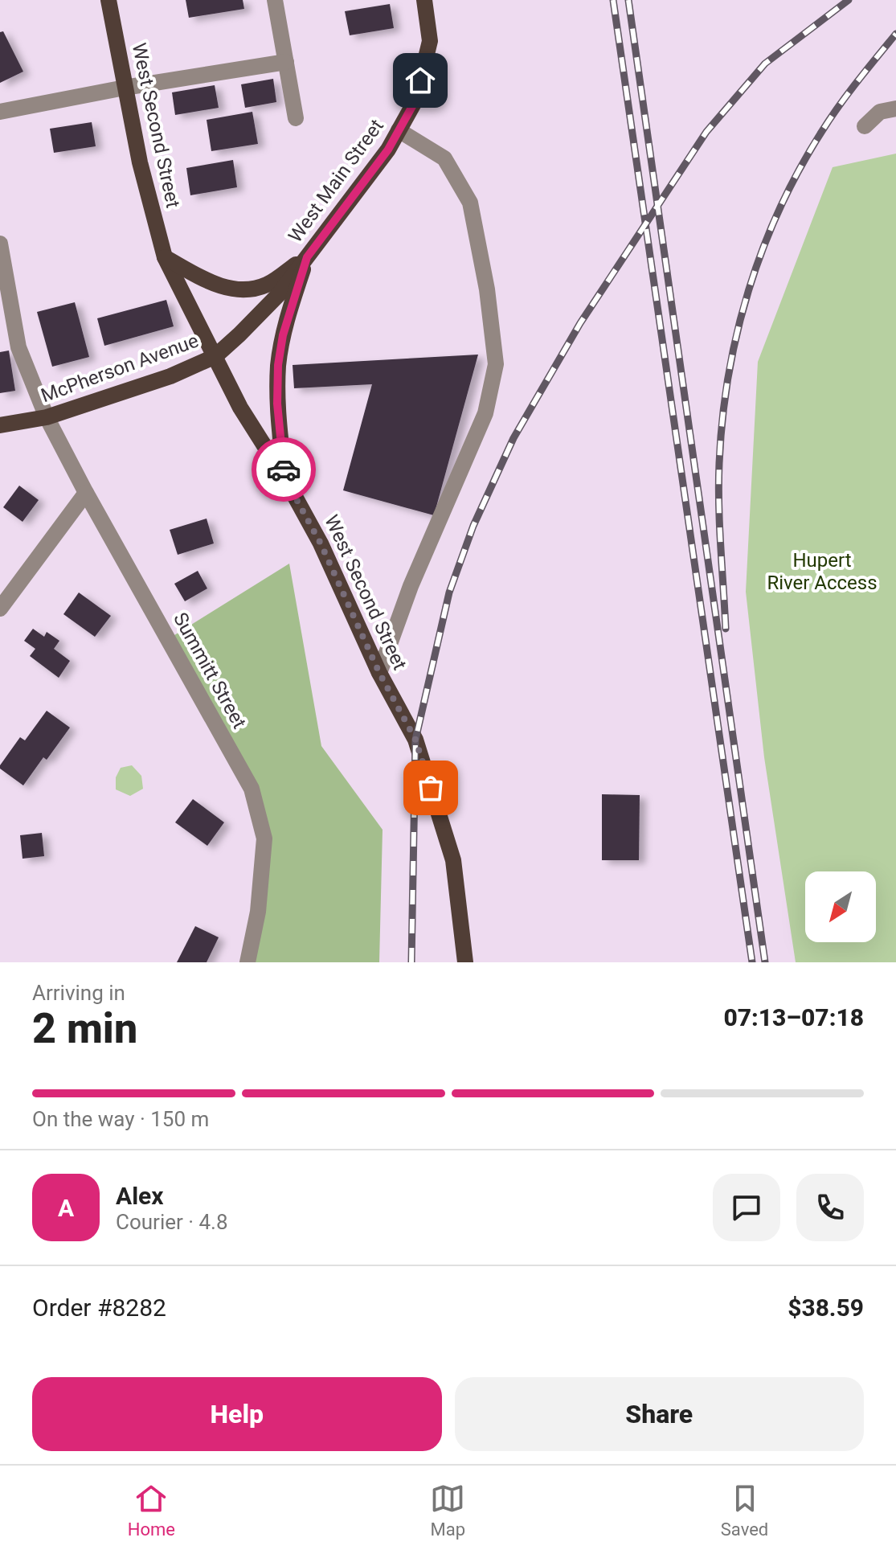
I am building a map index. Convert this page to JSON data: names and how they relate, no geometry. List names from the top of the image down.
{
  "streets": {
    "main road": ["West Second Street", "West Main Street", "McPherson Avenue"],
    "street": ["Summitt Street"]
  },
  "crossings": [
    ["West Second Street", "West Main Street"],
    ["West Second Street", "McPherson Avenue"],
    ["West Main Street", "McPherson Avenue"],
    ["McPherson Avenue", "Summitt Street"]
  ],
  "parks": ["Hupert River Access"],
  "north": "bottom left",
  "page": {
    "heading": ["2 min", "Arriving in", "07:13–07:18"],
    "panel": [
      "Alex",
      "Courier · 4.8",
      "Order #8282",
      "$38.59"
    ],
    "bar": "On the way · 150 m",
    "round": "A",
    "buttons": ["Help", "Share"],
    "tabs": ["Home", "Map", "Saved"]
  }
}
